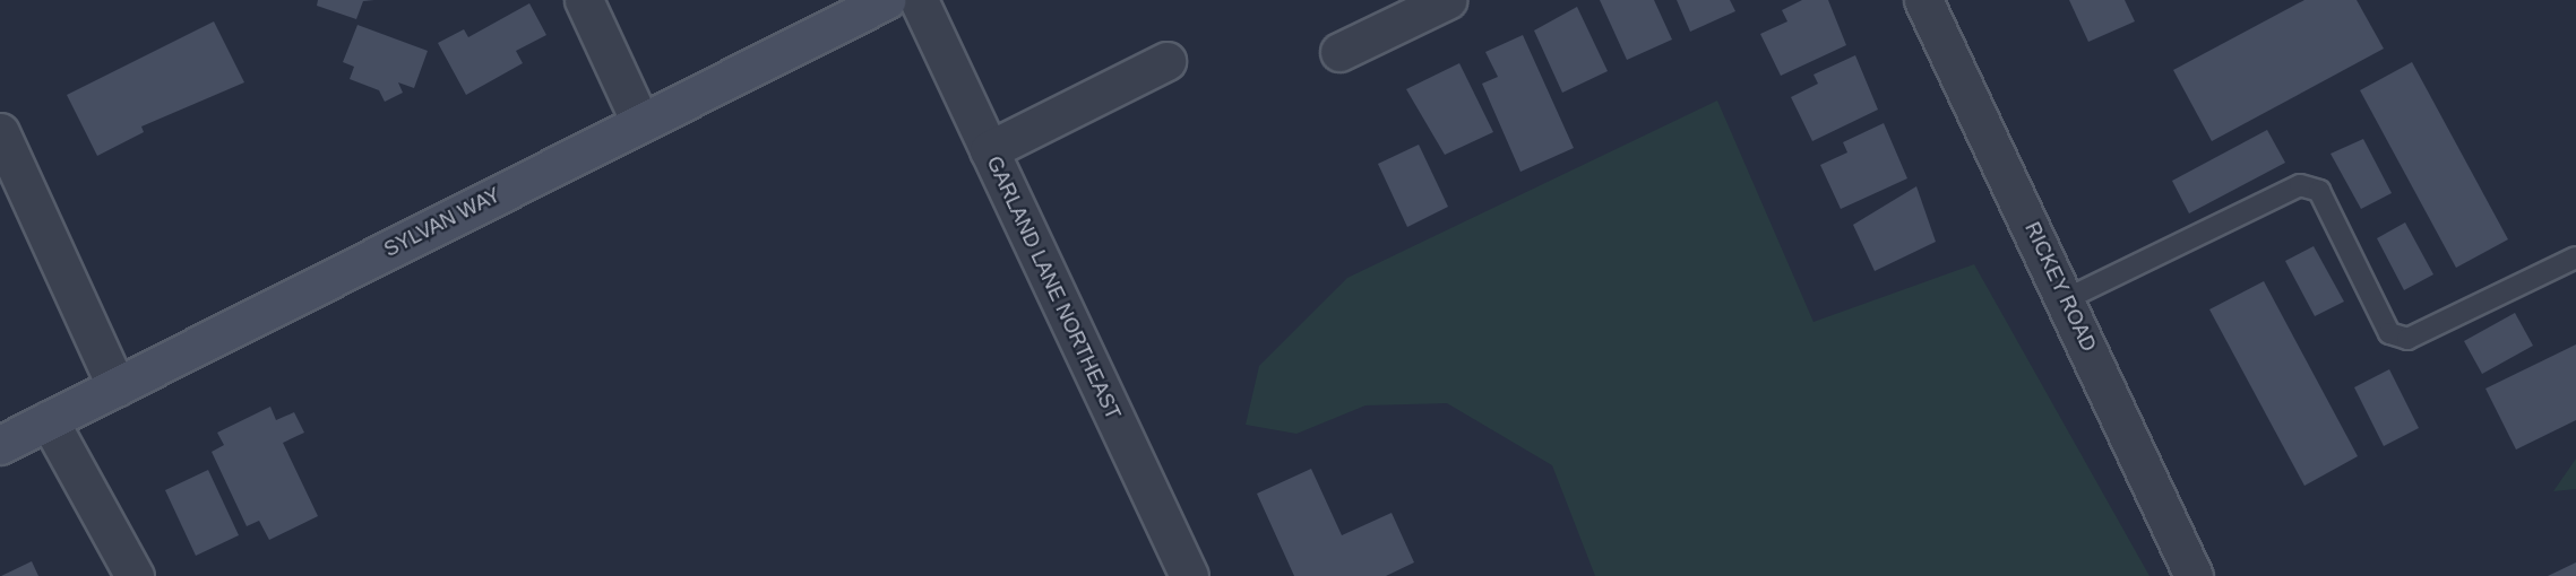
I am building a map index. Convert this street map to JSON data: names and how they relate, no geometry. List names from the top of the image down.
{
  "streets": {
    "main road": ["SYLVAN WAY"],
    "street": ["RICKEY ROAD", "GARLAND LANE NORTHEAST"]
  }
}
